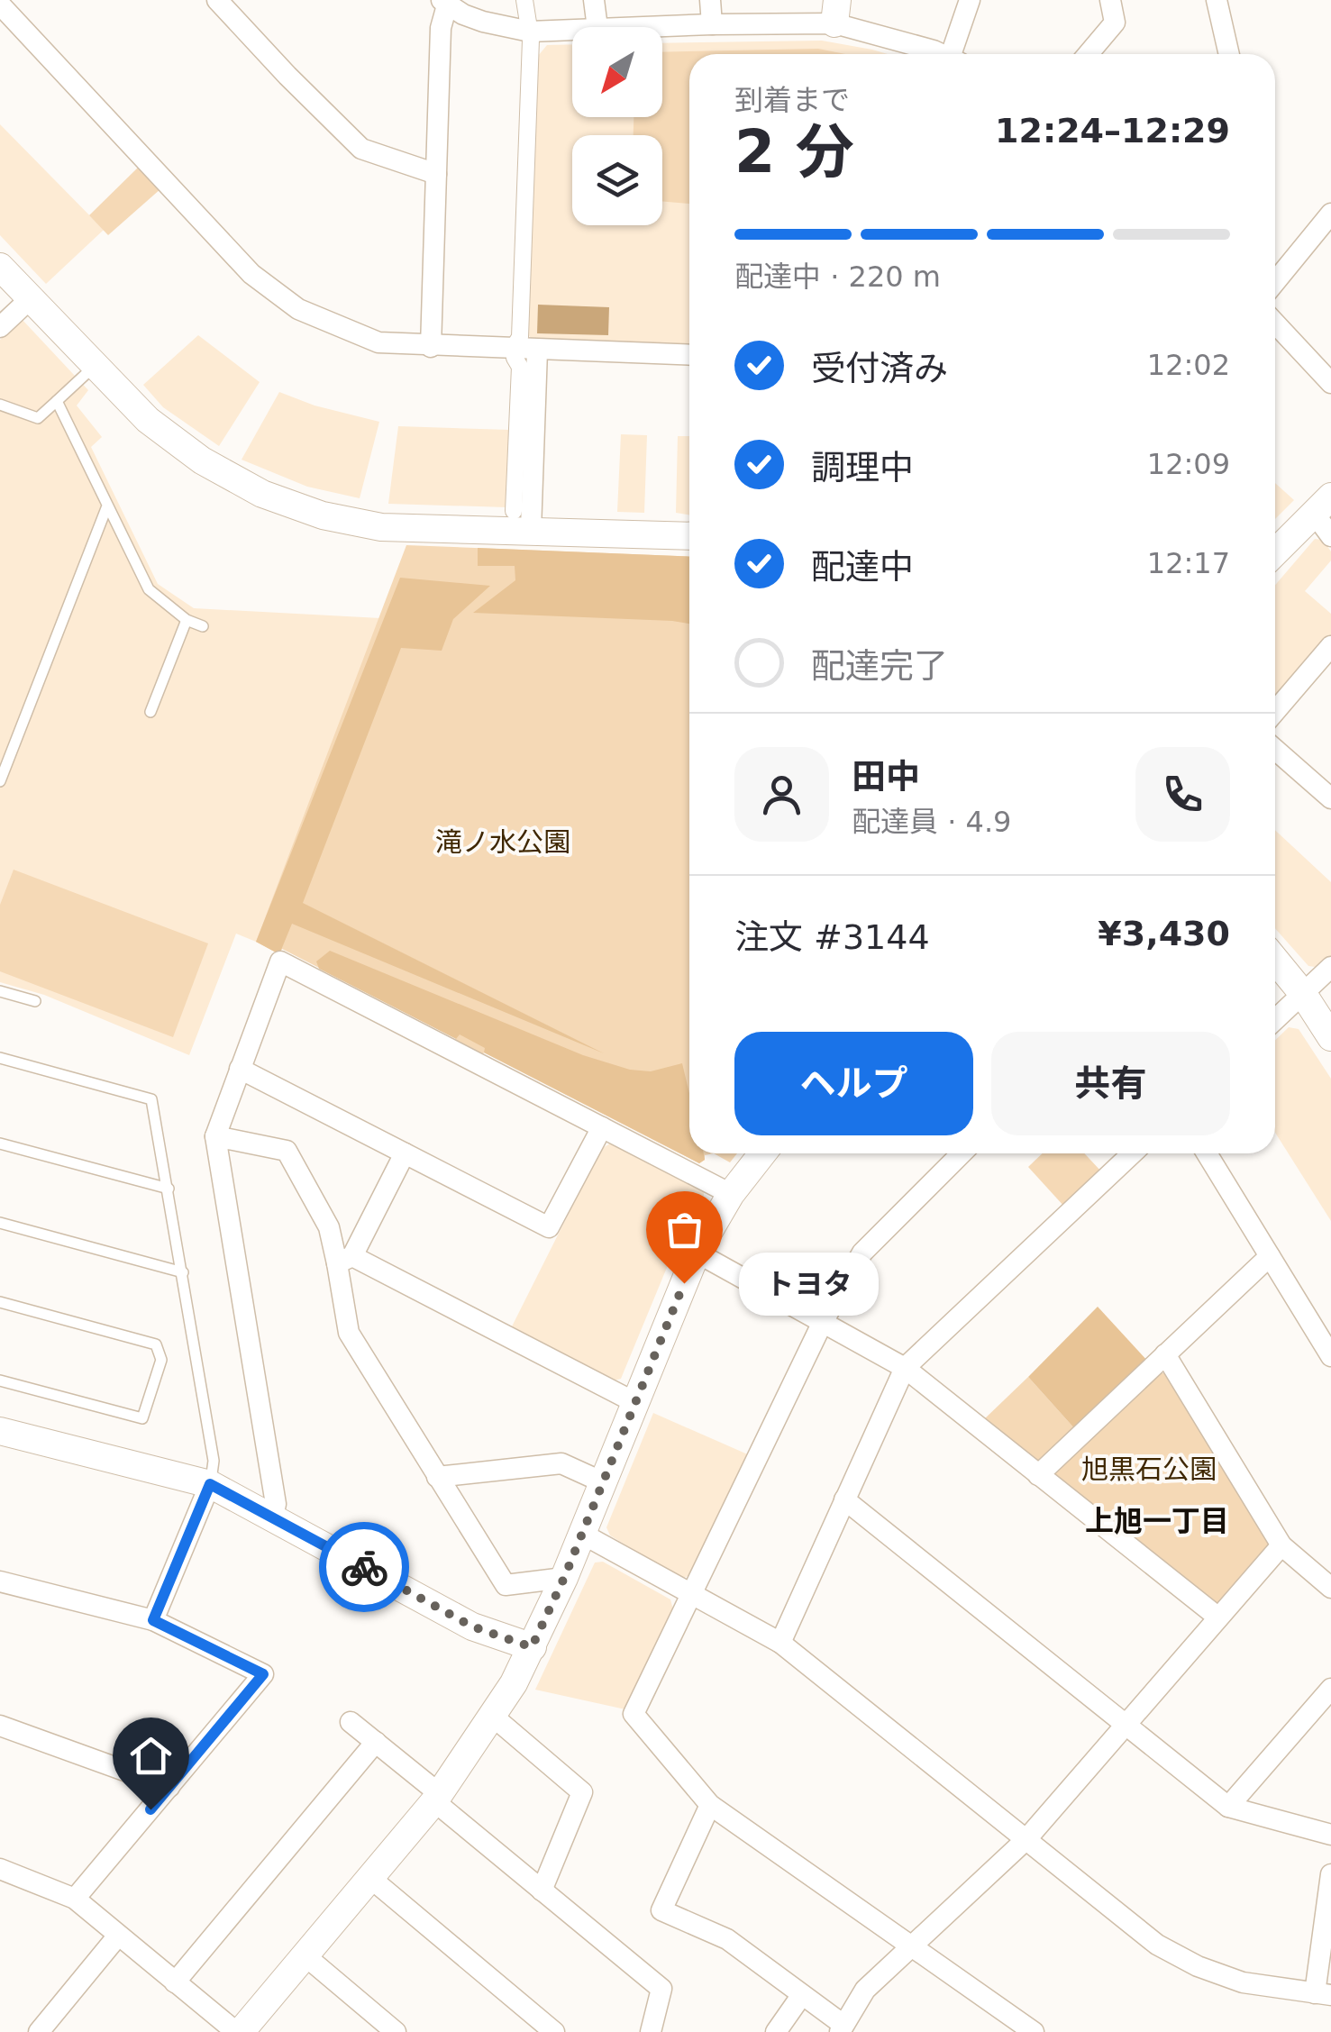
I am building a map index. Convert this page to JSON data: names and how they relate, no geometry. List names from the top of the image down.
{
  "districts": ["上旭一丁目"],
  "parks": ["滝ノ水公園", "旭黒石公園"],
  "places": ["トヨタ"],
  "north": "bottom left",
  "page": {
    "heading": ["2 分", "到着まで", "12:24–12:29"],
    "panel": [
      "田中",
      "配達員 · 4.9",
      "注文 #3144",
      "¥3,430"
    ],
    "bar": "配達中 · 220 m",
    "list": [
      ["受付済み", "12:02"],
      ["調理中", "12:09"],
      ["配達中", "12:17"],
      "配達完了"
    ],
    "buttons": ["ヘルプ", "共有"],
    "bubble": "トヨタ"
  }
}
